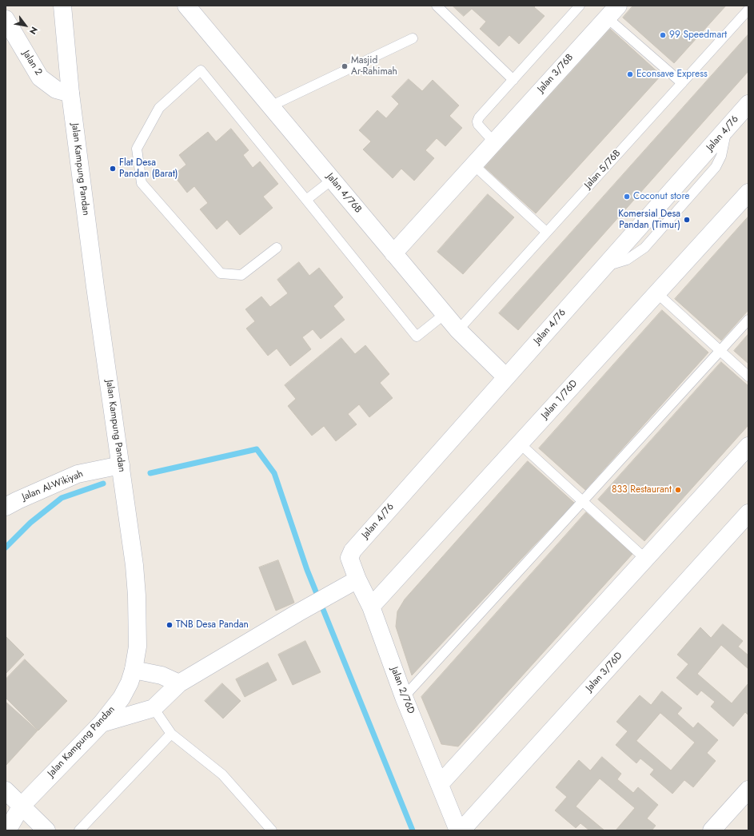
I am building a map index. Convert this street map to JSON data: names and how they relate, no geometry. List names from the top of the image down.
{
  "streets": {
    "street": [
      "Jalan 2",
      "Jalan 3/76B",
      "Jalan 4/76",
      "Jalan Kampung Pandan",
      "Jalan 4/76B",
      "Jalan 1/76D",
      "Jalan Al-Wikiyah",
      "Jalan 3/76D",
      "Jalan 2/76D"
    ],
    "lane": ["Jalan 5/76B"]
  },
  "crossings": [
    ["Jalan 2", "Jalan Kampung Pandan"],
    ["Jalan 3/76B", "Jalan 4/76B"],
    ["Jalan 4/76", "Jalan 4/76B"],
    ["Jalan 4/76", "Jalan 2/76D"],
    ["Jalan Kampung Pandan", "Jalan Al-Wikiyah"],
    ["Jalan 5/76B", "Jalan 4/76B"],
    ["Jalan 1/76D", "Jalan 2/76D"]
  ],
  "places": [
    "99 Speedmart",
    "Masjid Ar-Rahimah",
    "Econsave Express",
    "Flat Desa Pandan (Barat)",
    "Coconut store",
    "Komersial Desa Pandan (Timur)",
    "833 Restaurant",
    "TNB Desa Pandan"
  ],
  "north": "bottom right"
}
